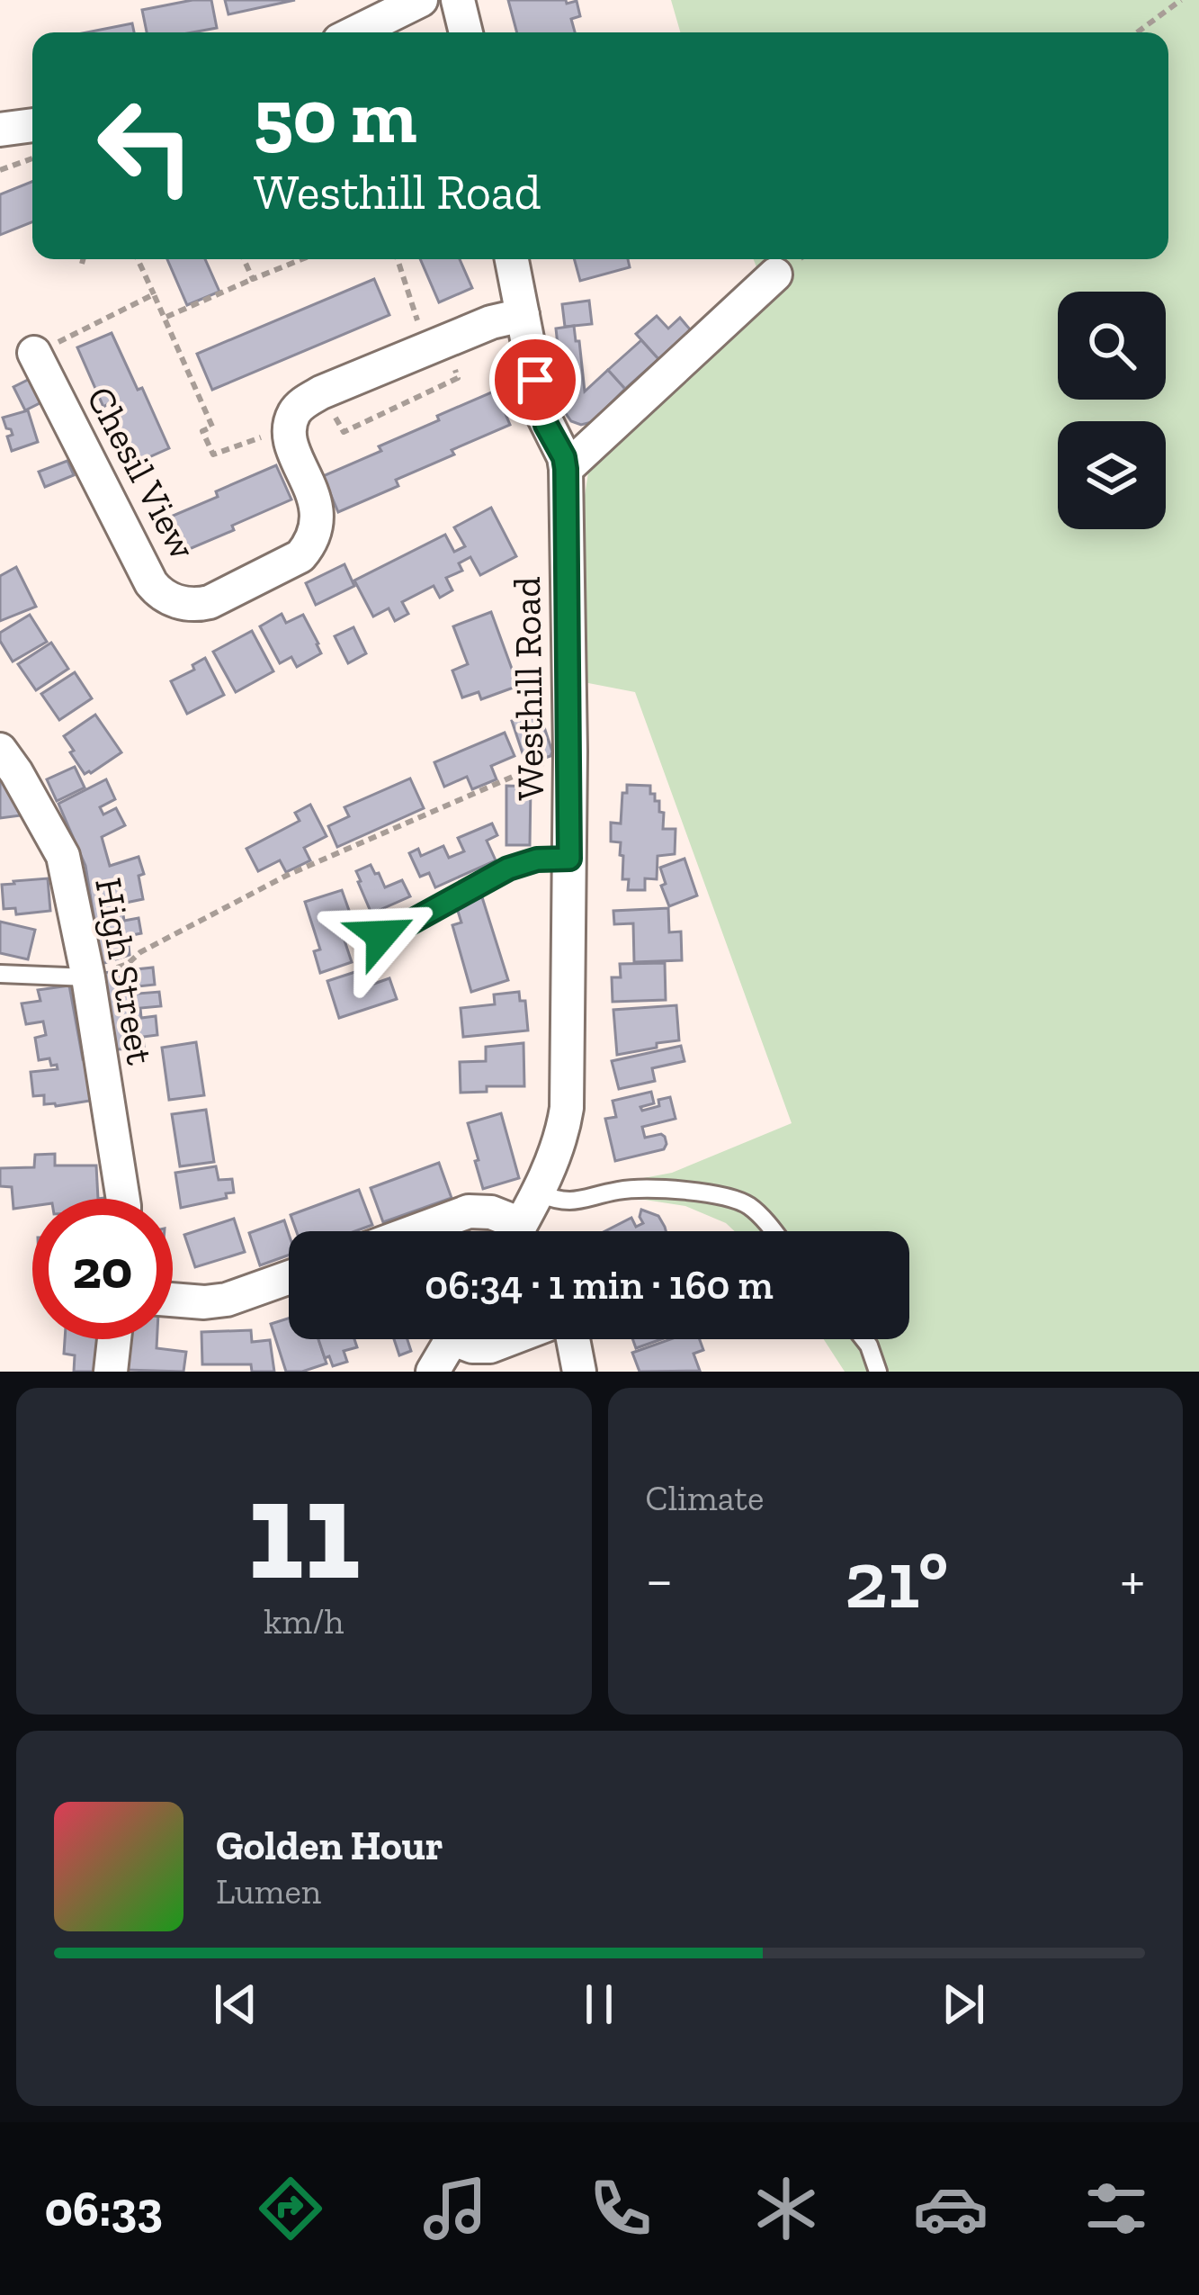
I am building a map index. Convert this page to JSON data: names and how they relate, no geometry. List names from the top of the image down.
{
  "streets": {
    "street": ["Chesil View", "Westhill Road", "High Street"]
  },
  "page": {
    "turn": ["50 m", "Westhill Road"],
    "limit": "20",
    "trip": "06:34 · 1 min · 160 m",
    "tile": [
      ["11", "km/h"],
      "Climate"
    ],
    "heat": ["−", "21°", "+"],
    "song": ["Golden Hour", "Lumen"],
    "tabs": "06:33"
  }
}
